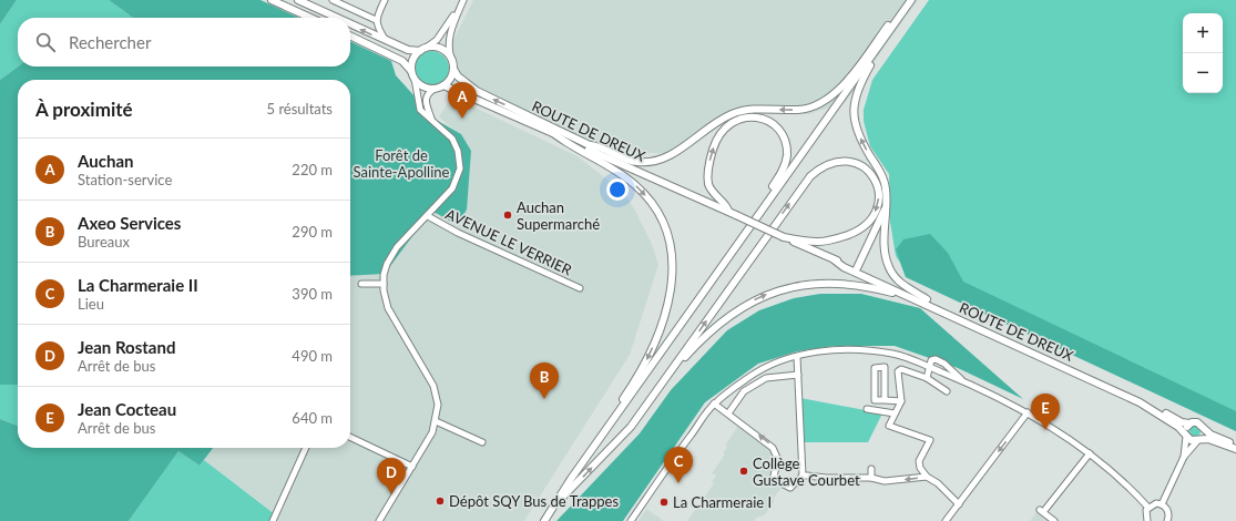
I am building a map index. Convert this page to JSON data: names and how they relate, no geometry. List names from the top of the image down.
{
  "streets": {
    "main road": ["ROUTE DE DREUX"],
    "street": ["AVENUE LE VERRIER"]
  },
  "parks": ["Forêt de Sainte-Apolline"],
  "places": [
    "Auchan Supermarché",
    "Collège Gustave Courbet",
    "Dépôt SQY Bus de Trappes",
    "La Charmeraie I"
  ],
  "page": {
    "map_buttons": ["+", "−"],
    "search": "Rechercher",
    "heading": ["À proximité", "5 résultats"],
    "pins": [
      "A",
      "B",
      "E",
      "C",
      "D"
    ],
    "list": [
      {
        "mark": "A",
        "name": "Auchan",
        "note": "Station-service",
        "value": "220 m"
      },
      {
        "mark": "B",
        "name": "Axeo Services",
        "note": "Bureaux",
        "value": "290 m"
      },
      {
        "mark": "C",
        "name": "La Charmeraie II",
        "note": "Lieu",
        "value": "390 m"
      },
      {
        "mark": "D",
        "name": "Jean Rostand",
        "note": "Arrêt de bus",
        "value": "490 m"
      },
      {
        "mark": "E",
        "name": "Jean Cocteau",
        "note": "Arrêt de bus",
        "value": "640 m"
      }
    ]
  }
}
